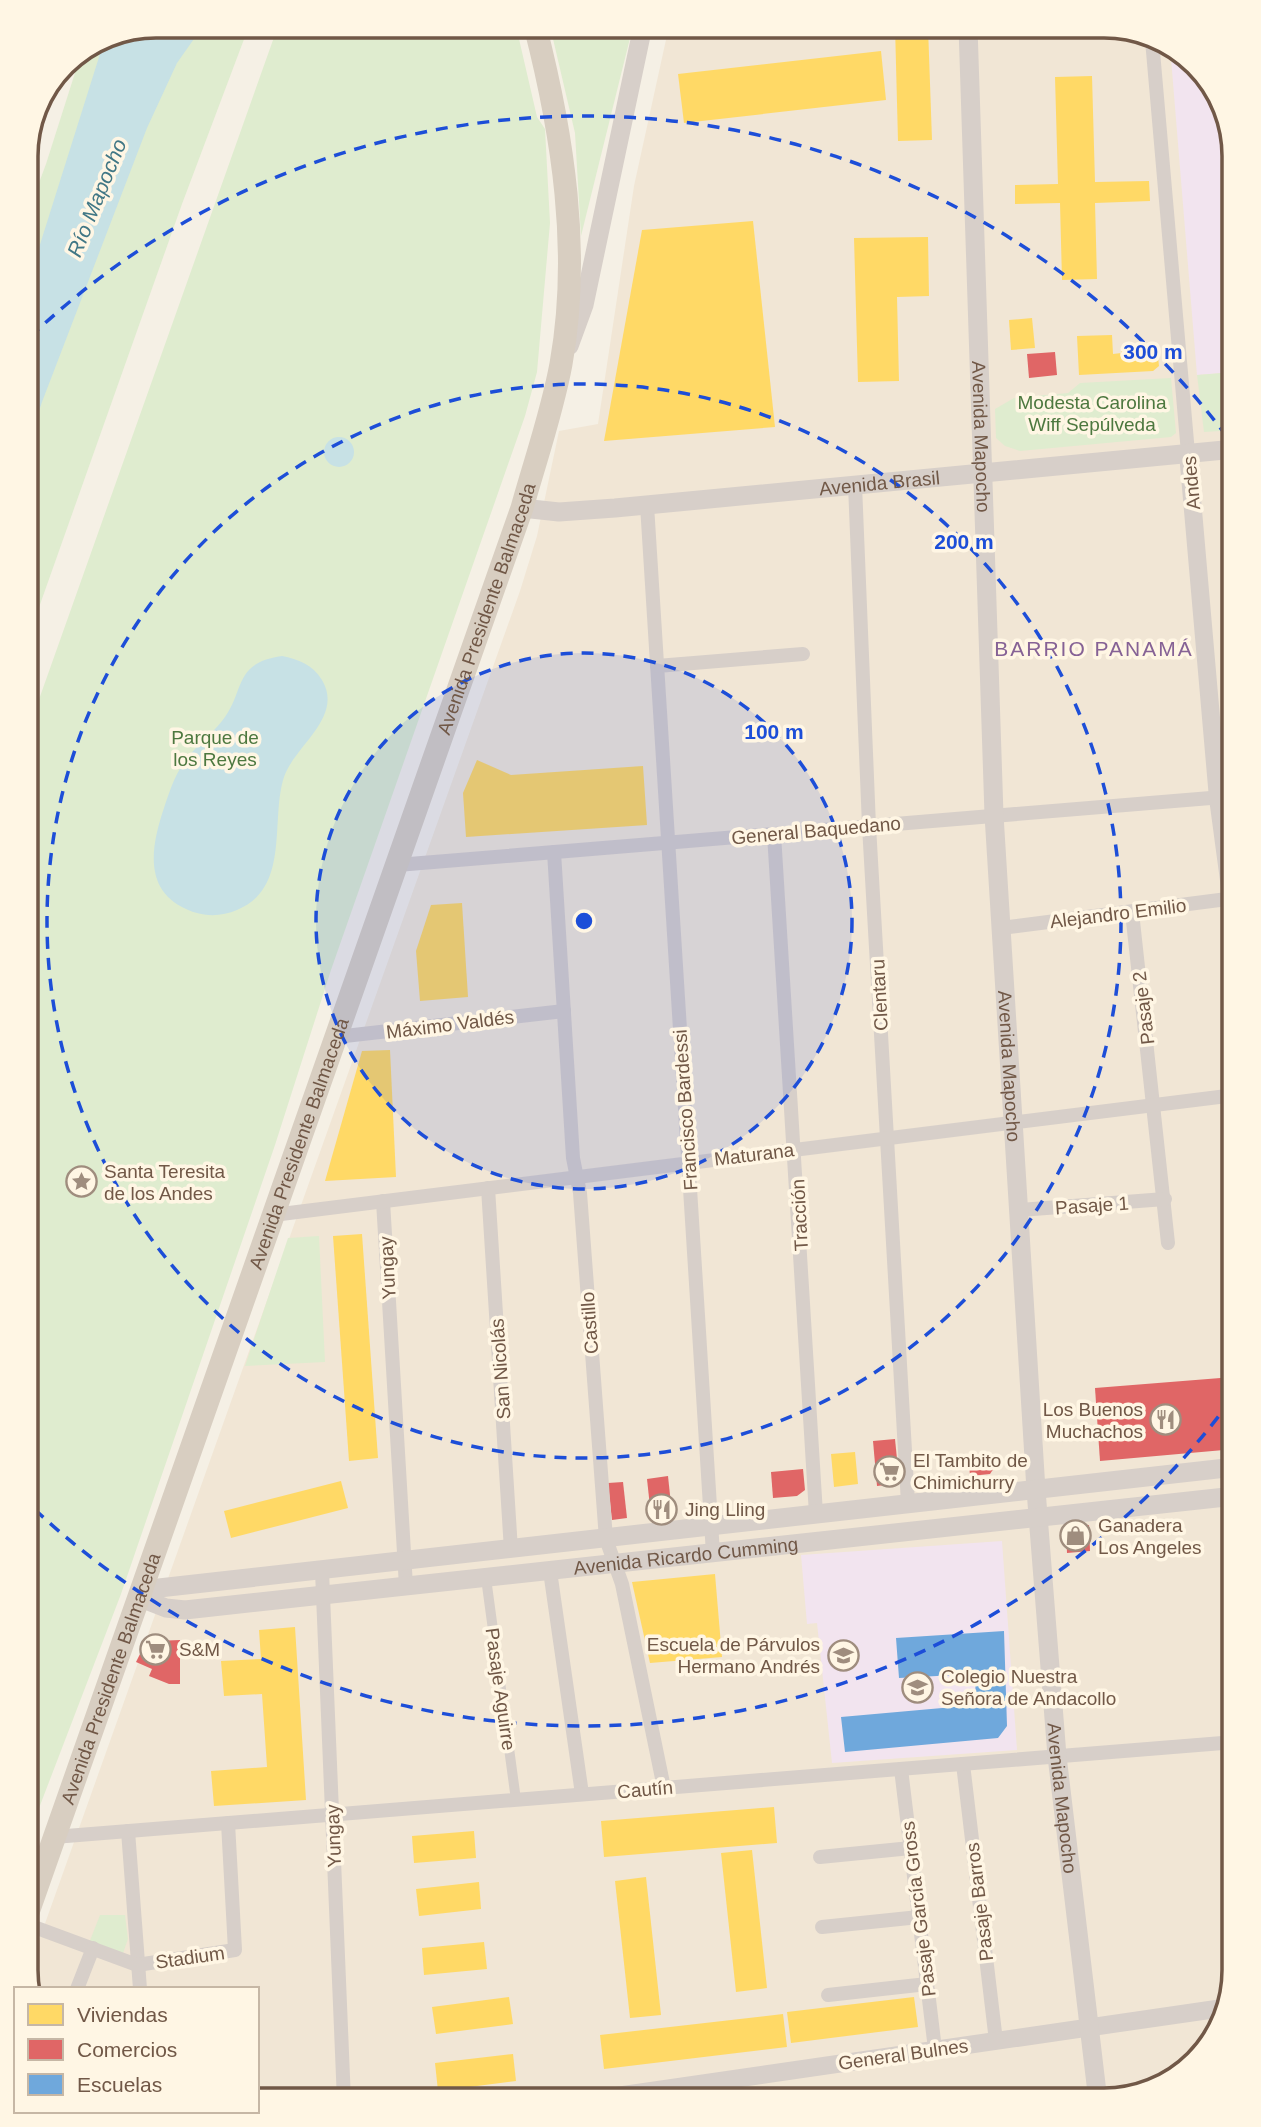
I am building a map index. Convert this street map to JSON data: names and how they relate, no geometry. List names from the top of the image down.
{
  "streets": {
    "main road": [
      "Avenida Mapocho",
      "Avenida Brasil",
      "Avenida Presidente Balmaceda",
      "Avenida Ricardo Cumming"
    ],
    "street": [
      "Andes",
      "General Baquedano",
      "Alejandro Emilio",
      "Clentaru",
      "Pasaje 2",
      "Máximo Valdés",
      "Francisco Bardessi",
      "Maturana",
      "Pasaje 1",
      "Tracción",
      "Yungay",
      "Castillo",
      "San Nicolás",
      "Pasaje Aguirre",
      "Cautín",
      "Pasaje Barros",
      "Pasaje García Gross",
      "Stadium",
      "General Bulnes"
    ]
  },
  "crossings": [
    ["Avenida Mapocho", "Avenida Brasil"],
    ["Avenida Mapocho", "General Baquedano"],
    ["Avenida Mapocho", "Alejandro Emilio"],
    ["Avenida Mapocho", "Maturana"],
    ["Avenida Mapocho", "Pasaje 1"],
    ["Avenida Mapocho", "Avenida Ricardo Cumming"],
    ["Avenida Mapocho", "Cautín"],
    ["Avenida Mapocho", "General Bulnes"],
    ["Avenida Brasil", "Andes"],
    ["Avenida Brasil", "Avenida Presidente Balmaceda"],
    ["Avenida Brasil", "Clentaru"],
    ["Avenida Brasil", "Francisco Bardessi"],
    ["Avenida Presidente Balmaceda", "General Baquedano"],
    ["Avenida Presidente Balmaceda", "Máximo Valdés"],
    ["Avenida Presidente Balmaceda", "Maturana"],
    ["Avenida Presidente Balmaceda", "Avenida Ricardo Cumming"],
    ["Avenida Presidente Balmaceda", "Cautín"],
    ["General Baquedano", "Clentaru"],
    ["General Baquedano", "Francisco Bardessi"],
    ["General Baquedano", "Tracción"],
    ["General Baquedano", "Castillo"],
    ["Alejandro Emilio", "Pasaje 2"],
    ["Clentaru", "Maturana"],
    ["Clentaru", "Avenida Ricardo Cumming"],
    ["Pasaje 2", "Maturana"],
    ["Máximo Valdés", "Castillo"],
    ["Francisco Bardessi", "Maturana"],
    ["Francisco Bardessi", "Avenida Ricardo Cumming"],
    ["Maturana", "Tracción"],
    ["Maturana", "Yungay"],
    ["Maturana", "Castillo"],
    ["Maturana", "San Nicolás"],
    ["Tracción", "Avenida Ricardo Cumming"],
    ["Yungay", "Avenida Ricardo Cumming"],
    ["Yungay", "Cautín"],
    ["Castillo", "Avenida Ricardo Cumming"],
    ["Castillo", "Cautín"],
    ["San Nicolás", "Avenida Ricardo Cumming"],
    ["Avenida Ricardo Cumming", "Pasaje Aguirre"],
    ["Pasaje Aguirre", "Cautín"],
    ["Cautín", "Pasaje Barros"],
    ["Cautín", "Pasaje García Gross"],
    ["Cautín", "Stadium"],
    ["Pasaje Barros", "General Bulnes"],
    ["Pasaje García Gross", "General Bulnes"]
  ],
  "districts": ["BARRIO PANAMÁ"],
  "water": ["Río Mapocho"],
  "parks": ["Modesta Carolina Wiff Sepúlveda", "Parque de los Reyes"],
  "places": {
    "place": ["Santa Teresita de los Andes"],
    "restaurant": ["Los Buenos Muchachos", "Jing Lling"],
    "supermarket": ["El Tambito de Chimichurry", "S&M"],
    "shop": ["Ganadera Los Angeles"],
    "school or university": ["Escuela de Párvulos Hermano Andrés", "Colegio Nuestra Señora de Andacollo"]
  },
  "legend": ["Viviendas", "Comercios", "Escuelas"],
  "rings": ["300 m", "200 m", "100 m"]
}
